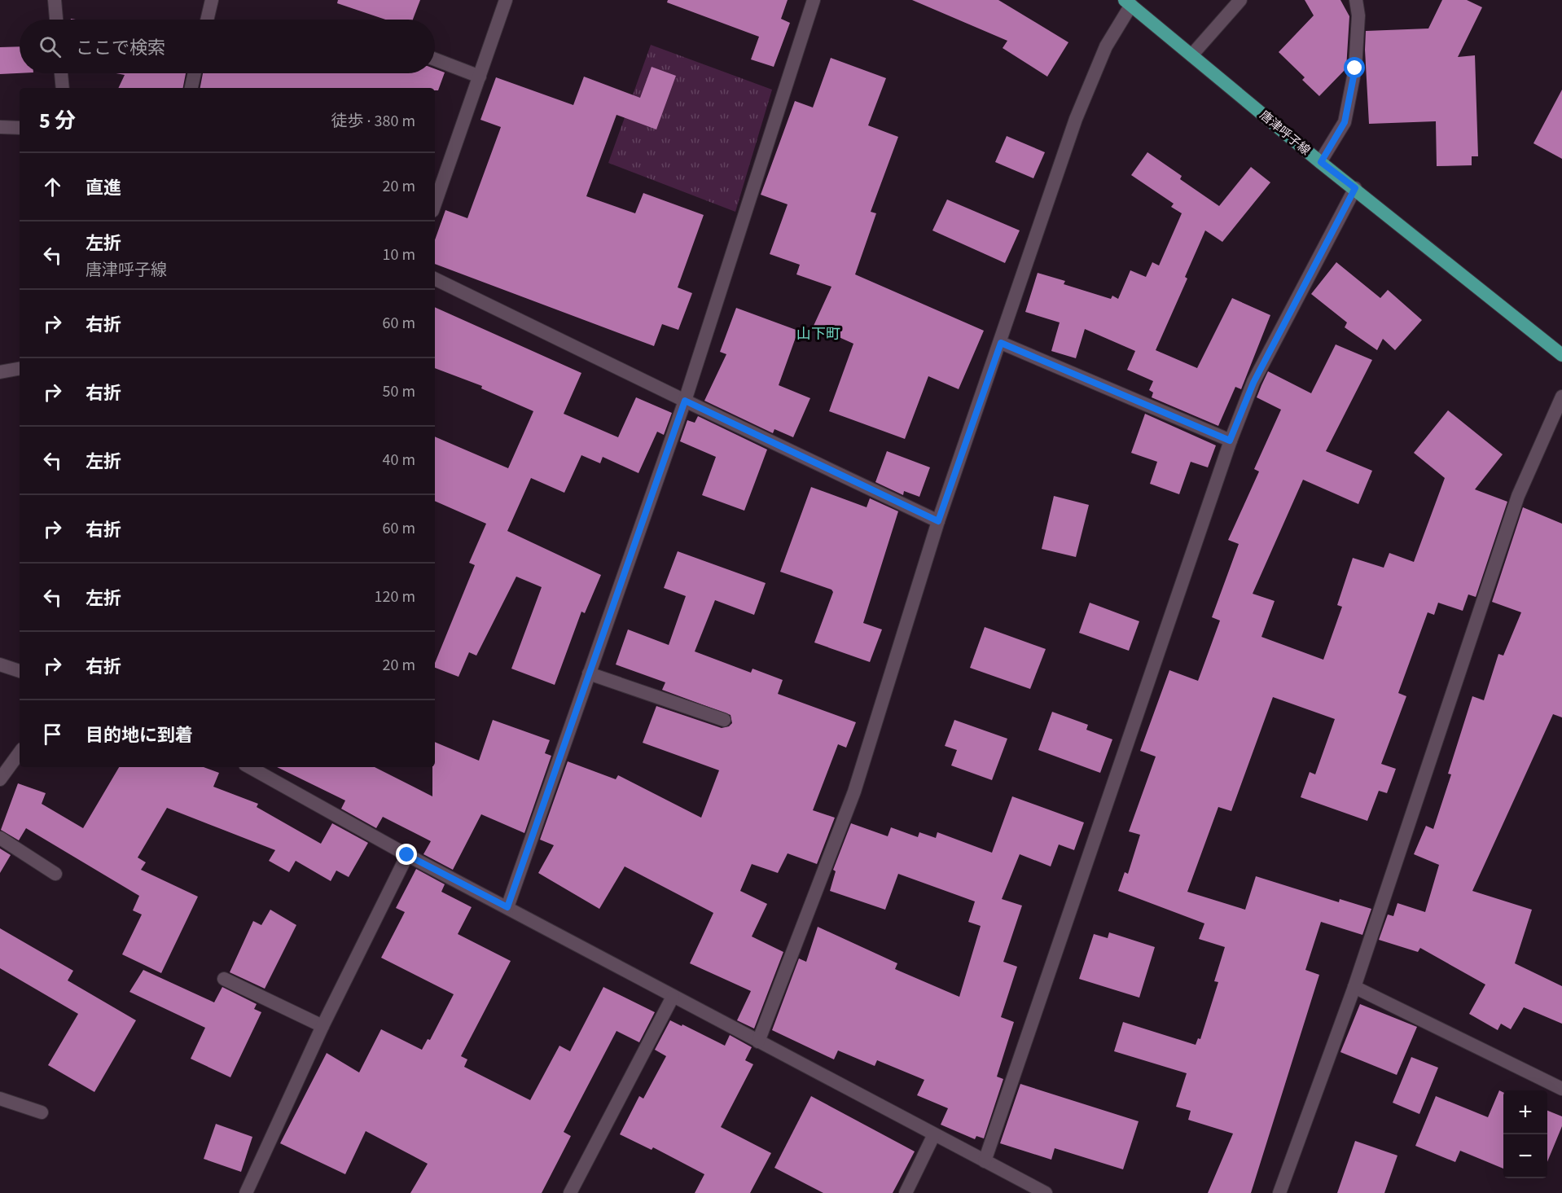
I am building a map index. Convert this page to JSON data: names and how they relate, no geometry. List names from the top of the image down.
{
  "streets": {
    "main road": ["唐津呼子線"]
  },
  "districts": ["山下町"],
  "page": {
    "search": "ここで検索",
    "heading": ["5 分", "徒歩 · 380 m"],
    "list": [
      ["直進", "20 m"],
      ["左折", "唐津呼子線", "10 m"],
      ["右折", "60 m"],
      ["右折", "50 m"],
      ["左折", "40 m"],
      ["右折", "60 m"],
      ["左折", "120 m"],
      ["右折", "20 m"],
      "目的地に到着"
    ],
    "map_buttons": ["+", "−"]
  }
}
